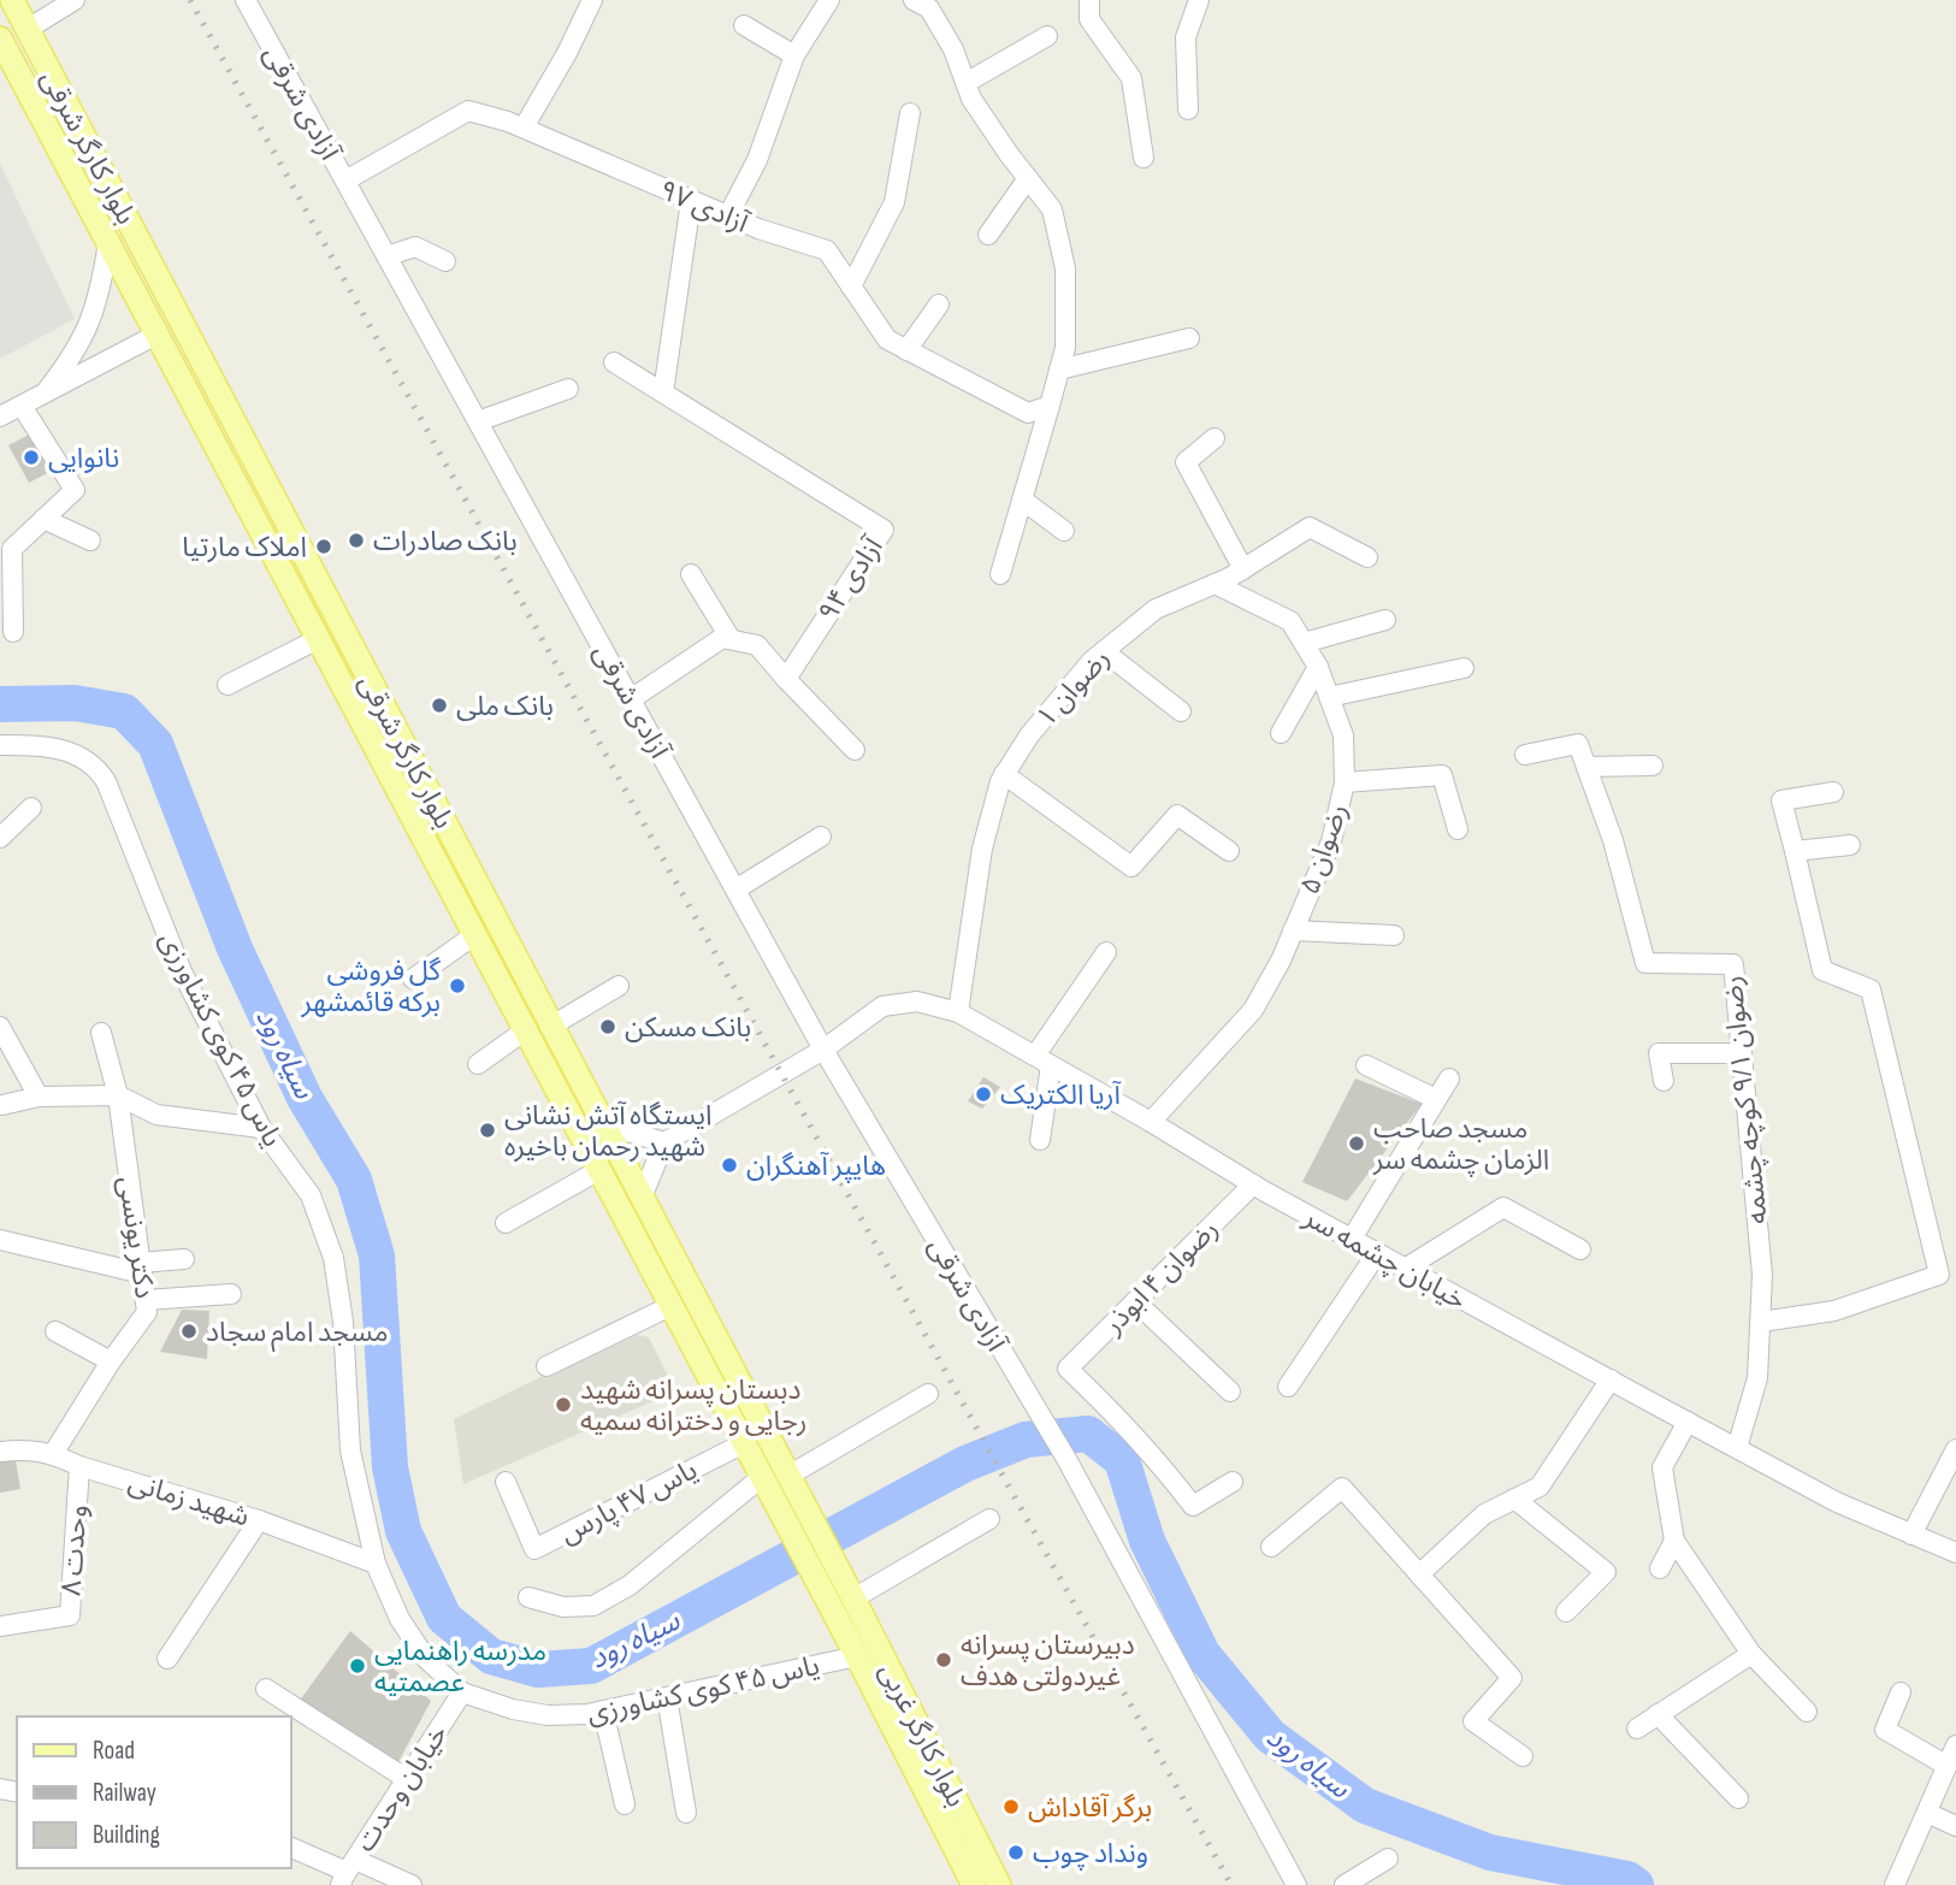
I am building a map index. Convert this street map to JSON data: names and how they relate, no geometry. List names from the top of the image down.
{
  "streets": {
    "main road": ["بلوار کارگر شرقی", "بلوار کارگر غربی"],
    "street": [
      "آزادی شرقی",
      "آزادی ۹۷",
      "آزادی ۹۴",
      "رضوان ۱",
      "رضوان ۵",
      "یاس ۴۵ کوی کشاورزی",
      "رضوان ۹/۱ کوچه چشمه",
      "دکتر یونسی",
      "خیابان چشمه سر",
      "رضوان ۴ ابوذر",
      "شهید زمانی",
      "یاس ۴۷ پارس",
      "وحدت ۸",
      "خیابان وحدت"
    ]
  },
  "crossings": [
    ["آزادی شرقی", "آزادی ۹۷"],
    ["آزادی شرقی", "خیابان چشمه سر"],
    ["بلوار کارگر شرقی", "یاس ۴۷ پارس"],
    ["رضوان ۱", "رضوان ۵"],
    ["رضوان ۱", "خیابان چشمه سر"],
    ["رضوان ۵", "خیابان چشمه سر"],
    ["یاس ۴۵ کوی کشاورزی", "شهید زمانی"],
    ["یاس ۴۵ کوی کشاورزی", "بلوار کارگر غربی"],
    ["یاس ۴۵ کوی کشاورزی", "خیابان وحدت"],
    ["رضوان ۹/۱ کوچه چشمه", "خیابان چشمه سر"],
    ["دکتر یونسی", "شهید زمانی"],
    ["خیابان چشمه سر", "رضوان ۴ ابوذر"],
    ["شهید زمانی", "وحدت ۸"]
  ],
  "water": ["سیاه رود"],
  "places": [
    "نانوایی",
    "بانک صادرات",
    "املاک مارتیا",
    "بانک ملی",
    "گل فروشی برکه قائمشهر",
    "بانک مسکن",
    "آریا الکتریک",
    "ایستگاه آتش نشانی شهید رحمان باخیره",
    "مسجد صاحب الزمان چشمه سر",
    "هایپر آهنگران",
    "مسجد امام سجاد",
    "دبستان پسرانه شهید رجایی و دخترانه سمیه",
    "دبیرستان پسرانه غیردولتی هدف",
    "مدرسه راهنمایی عصمتیه",
    "برگر آقاداش",
    "ونداد چوب"
  ],
  "legend": ["Road", "Railway", "Building"]
}
